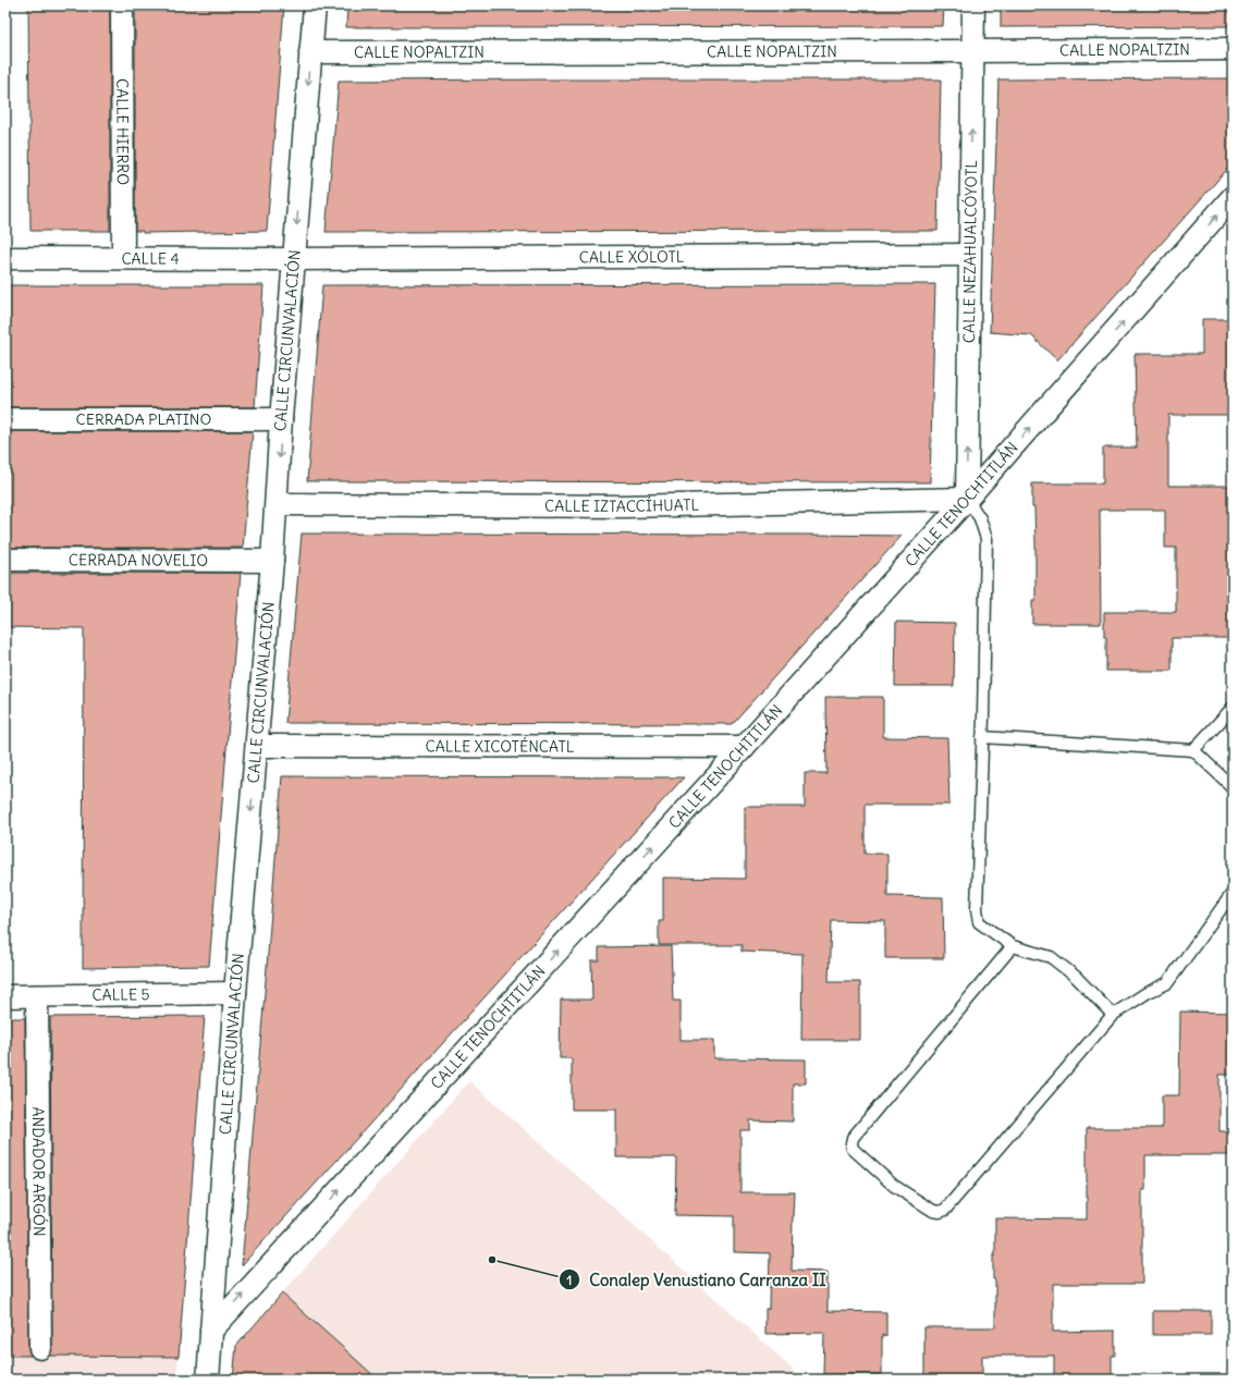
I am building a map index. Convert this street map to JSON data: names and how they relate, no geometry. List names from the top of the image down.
{
  "streets": {
    "street": [
      "CALLE NOPALTZIN",
      "CALLE HIERRO",
      "CALLE NEZAHUALCÓYOTL",
      "CALLE XÓLOTL",
      "CALLE 4",
      "CALLE CIRCUNVALACIÓN",
      "CERRADA PLATINO",
      "CALLE TENOCHTITLÁN",
      "CALLE IZTACCÍHUATL",
      "CERRADA NOVELIO",
      "CALLE XICOTÉNCATL",
      "CALLE 5",
      "ANDADOR ARGÓN"
    ]
  },
  "crossings": [
    ["CALLE NOPALTZIN", "CALLE NEZAHUALCÓYOTL"],
    ["CALLE NOPALTZIN", "CALLE CIRCUNVALACIÓN"],
    ["CALLE HIERRO", "CALLE 4"],
    ["CALLE NEZAHUALCÓYOTL", "CALLE XÓLOTL"],
    ["CALLE NEZAHUALCÓYOTL", "CALLE TENOCHTITLÁN"],
    ["CALLE NEZAHUALCÓYOTL", "CALLE IZTACCÍHUATL"],
    ["CALLE XÓLOTL", "CALLE 4"],
    ["CALLE XÓLOTL", "CALLE CIRCUNVALACIÓN"],
    ["CALLE 4", "CALLE CIRCUNVALACIÓN"],
    ["CALLE CIRCUNVALACIÓN", "CERRADA PLATINO"],
    ["CALLE CIRCUNVALACIÓN", "CALLE TENOCHTITLÁN"],
    ["CALLE CIRCUNVALACIÓN", "CALLE IZTACCÍHUATL"],
    ["CALLE CIRCUNVALACIÓN", "CERRADA NOVELIO"],
    ["CALLE CIRCUNVALACIÓN", "CALLE XICOTÉNCATL"],
    ["CALLE CIRCUNVALACIÓN", "CALLE 5"],
    ["CALLE TENOCHTITLÁN", "CALLE IZTACCÍHUATL"],
    ["CALLE TENOCHTITLÁN", "CALLE XICOTÉNCATL"],
    ["CALLE 5", "ANDADOR ARGÓN"]
  ],
  "one_way": ["CALLE NEZAHUALCÓYOTL", "CALLE CIRCUNVALACIÓN", "CALLE TENOCHTITLÁN"],
  "places": ["Conalep Venustiano Carranza II"]
}
